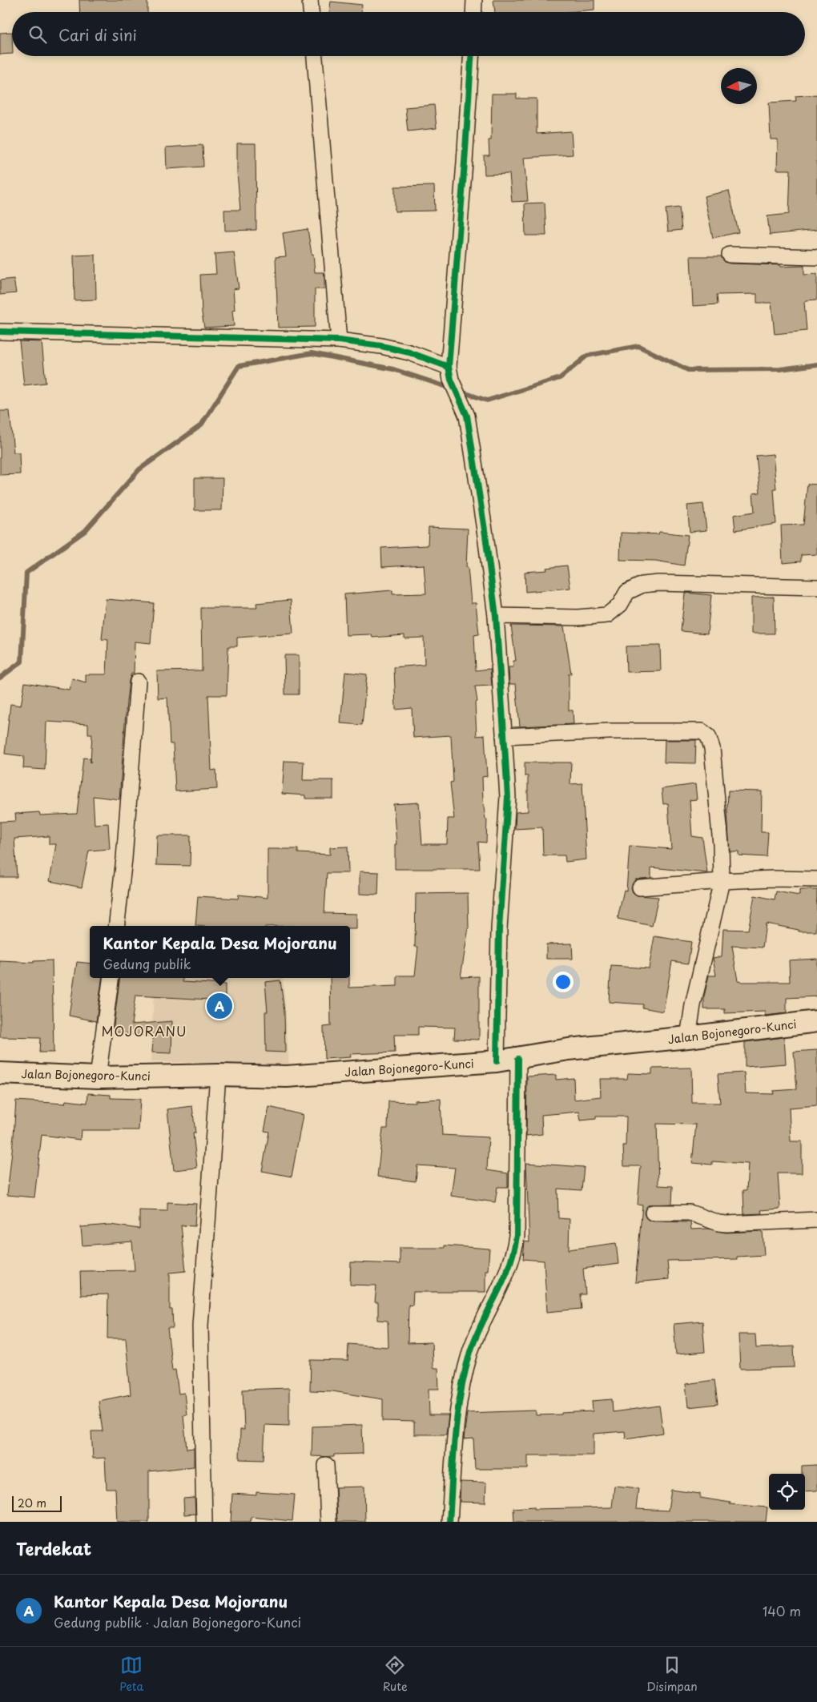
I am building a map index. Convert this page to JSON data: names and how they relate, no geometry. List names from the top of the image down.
{
  "streets": {
    "main road": ["Jalan Bojonegoro-Kunci"]
  },
  "districts": ["MOJORANU"],
  "scale_bar": "20 m",
  "north": "left",
  "page": {
    "search": "Cari di sini",
    "popup": ["Kantor Kepala Desa Mojoranu", "Gedung publik"],
    "pins": "A",
    "scale": "20 m",
    "heading": "Terdekat",
    "list": [
      {
        "mark": "A",
        "name": "Kantor Kepala Desa Mojoranu",
        "note": "Gedung publik · Jalan Bojonegoro-Kunci",
        "value": "140 m"
      }
    ],
    "nav": ["Peta", "Rute", "Disimpan"]
  }
}
